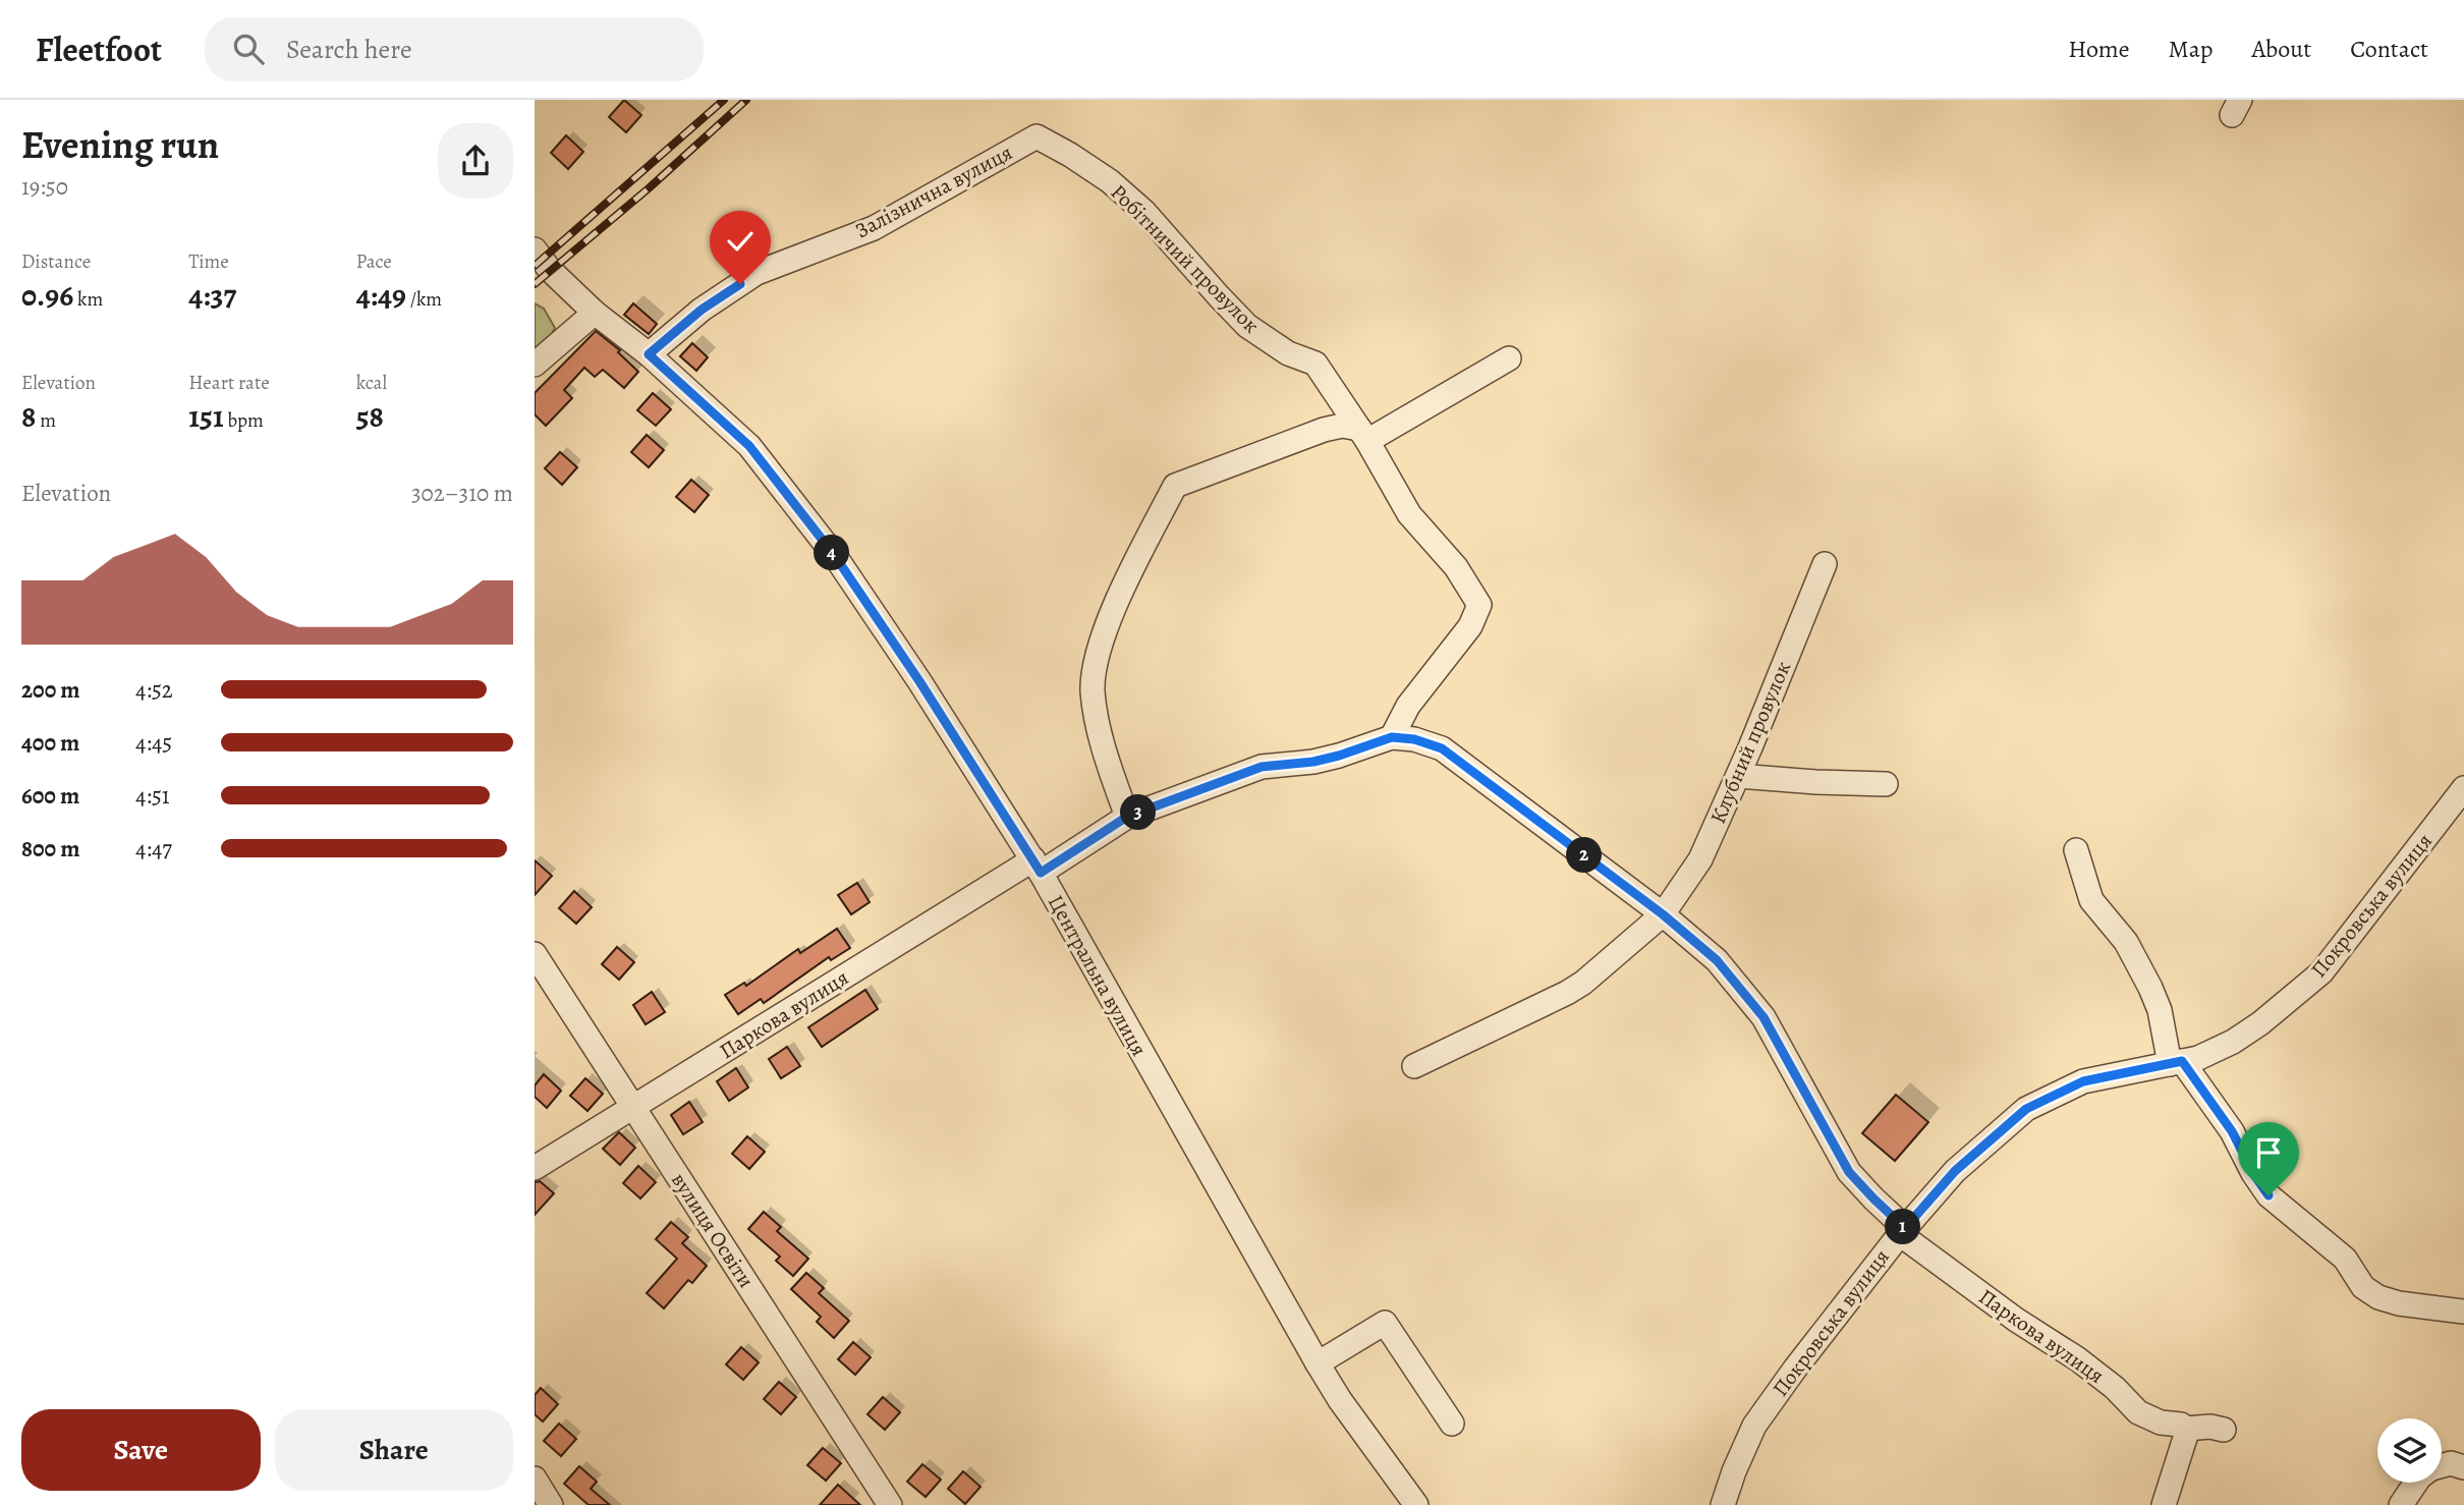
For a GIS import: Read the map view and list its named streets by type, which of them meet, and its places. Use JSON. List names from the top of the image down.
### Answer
{
  "streets": {
    "street": [
      "Залізнична вулиця",
      "Робітничий провулок",
      "Клубний провулок",
      "Покровська вулиця",
      "Центральна вулиця",
      "Паркова вулиця",
      "вулиця Освіти"
    ]
  },
  "crossings": [
    ["Залізнична вулиця", "Робітничий провулок"],
    ["Залізнична вулиця", "Центральна вулиця"],
    ["Робітничий провулок", "Паркова вулиця"],
    ["Клубний провулок", "Паркова вулиця"],
    ["Покровська вулиця", "Паркова вулиця"],
    ["Центральна вулиця", "Паркова вулиця"],
    ["Паркова вулиця", "вулиця Освіти"]
  ],
  "page": {
    "header": "Fleetfoot",
    "search": "Search here",
    "nav": [
      "Home",
      "Map",
      "About",
      "Contact"
    ],
    "heading": ["Evening run", "19:50"],
    "stats": [
      ["Distance", "0.96 km"],
      ["Time", "4:37"],
      ["Pace", "4:49 /km"],
      ["Elevation", "8 m"],
      ["Heart rate", "151 bpm"],
      ["kcal", "58"]
    ],
    "chart": ["Elevation", "302–310 m"],
    "pins": [
      "4",
      "3",
      "2",
      "1"
    ],
    "list": [
      {
        "name": "200 m",
        "note": "4:52"
      },
      {
        "name": "400 m",
        "note": "4:45"
      },
      {
        "name": "600 m",
        "note": "4:51"
      },
      {
        "name": "800 m",
        "note": "4:47"
      }
    ],
    "buttons": ["Save", "Share"]
  }
}
